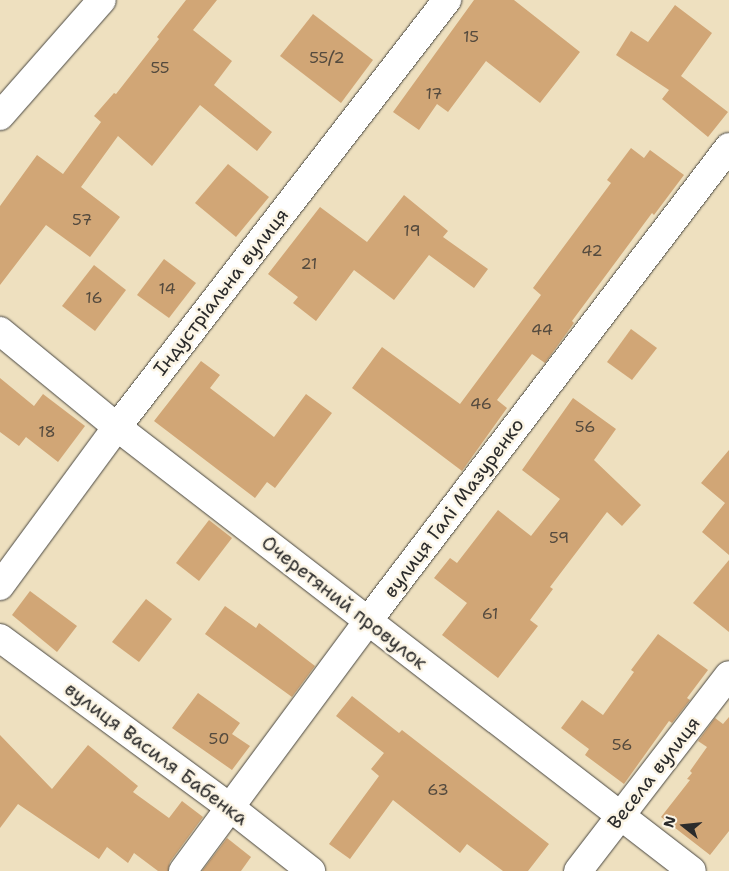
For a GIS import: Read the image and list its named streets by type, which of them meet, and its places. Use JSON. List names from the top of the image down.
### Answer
{
  "streets": {
    "street": [
      "Індустріальна вулиця",
      "вулиця Галі Мазуренко",
      "Очеретяний провулок",
      "вулиця Василя Бабенка",
      "Весела вулиця"
    ]
  },
  "crossings": [
    ["Індустріальна вулиця", "Очеретяний провулок"],
    ["вулиця Галі Мазуренко", "Очеретяний провулок"],
    ["вулиця Галі Мазуренко", "вулиця Василя Бабенка"],
    ["Очеретяний провулок", "Весела вулиця"]
  ],
  "house_numbers": [
    "15",
    "55/2",
    "55",
    "17",
    "57",
    "19",
    "42",
    "21",
    "14",
    "16",
    "44",
    "46",
    "56",
    "18",
    "59",
    "61",
    "50",
    "56",
    "63"
  ],
  "north": "left"
}
